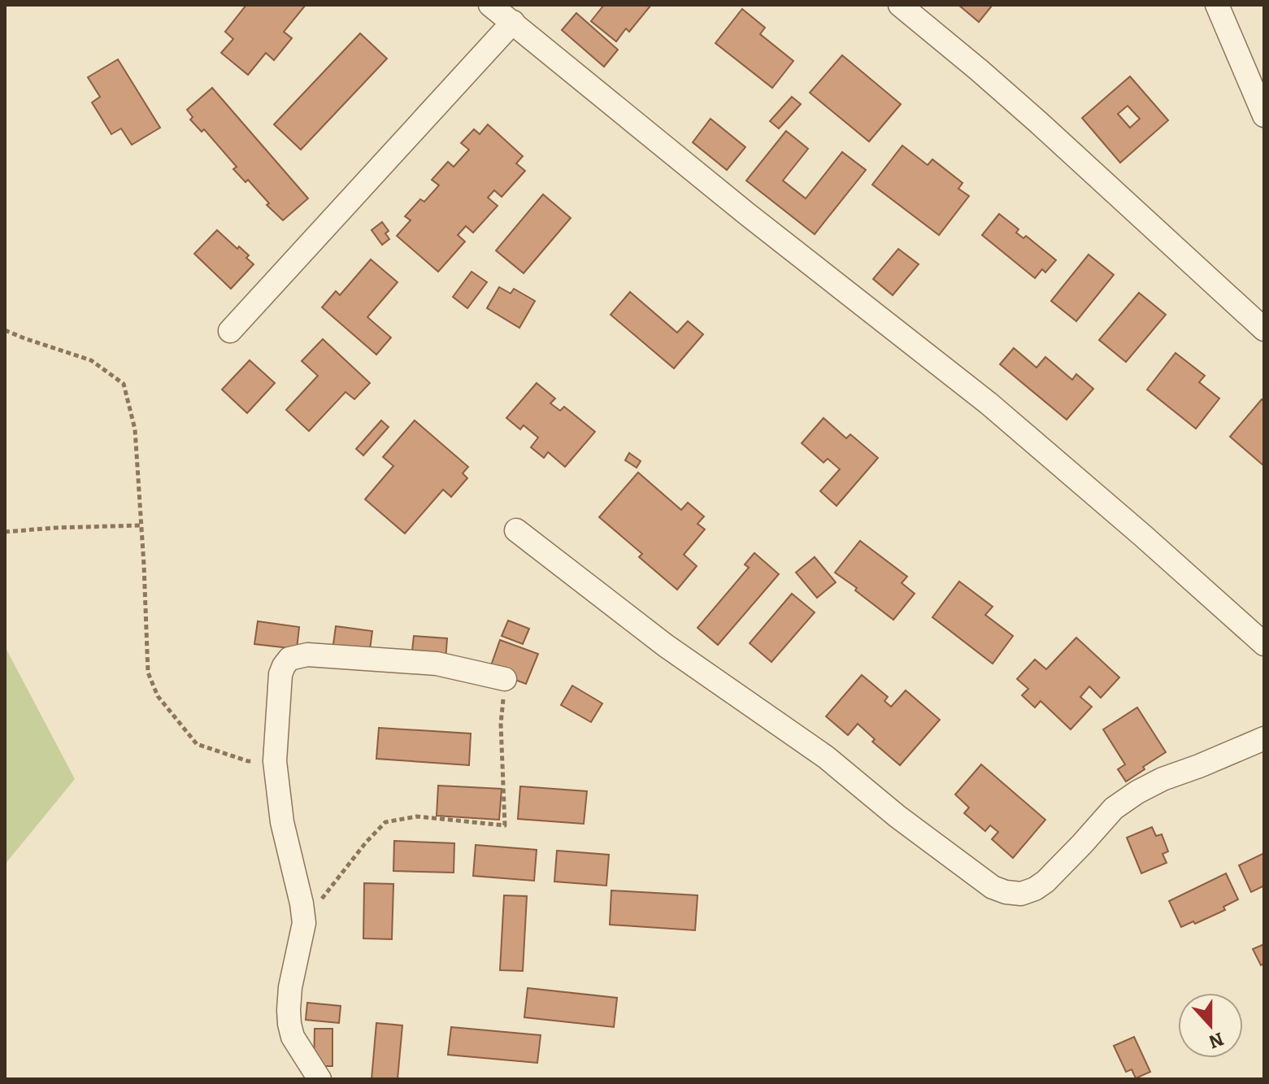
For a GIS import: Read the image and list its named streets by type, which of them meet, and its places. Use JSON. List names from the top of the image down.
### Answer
{
  "north": "bottom"
}
